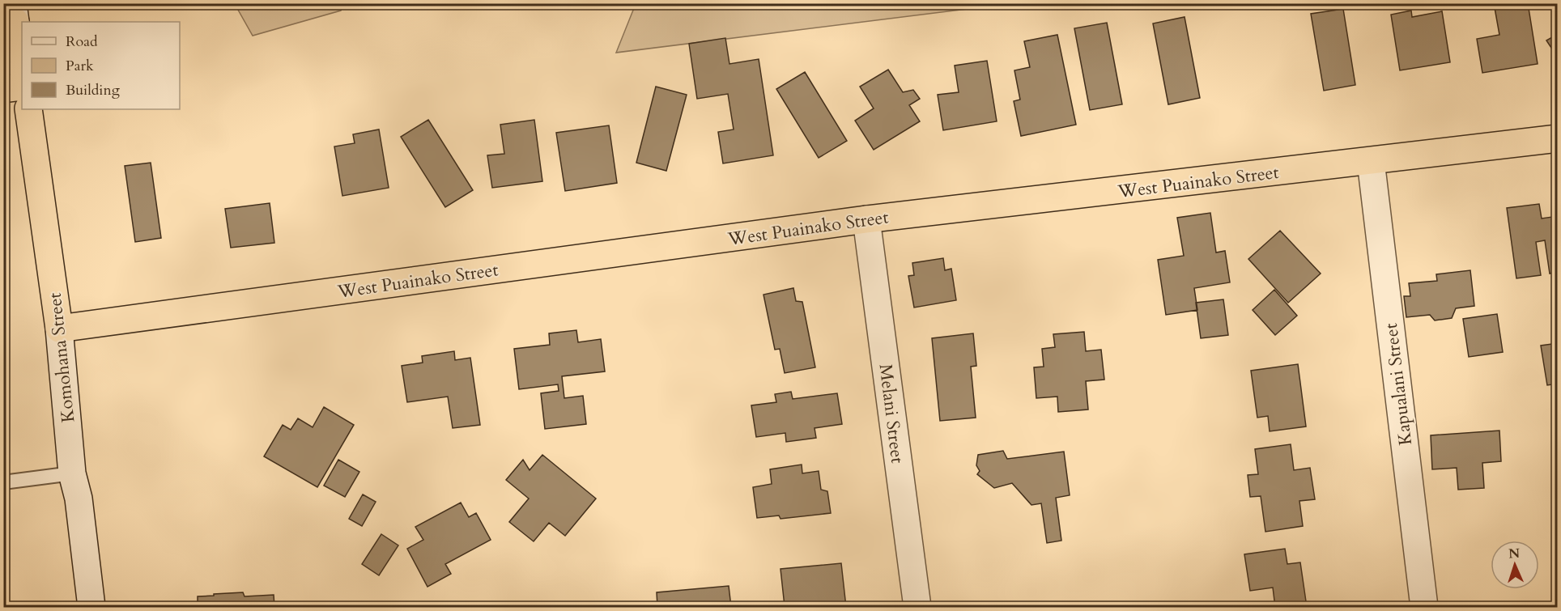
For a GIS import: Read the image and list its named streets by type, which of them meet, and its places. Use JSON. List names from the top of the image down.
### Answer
{
  "streets": {
    "highway": ["West Puainako Street", "Komohana Street"],
    "street": ["Kapualani Street", "Melani Street"]
  },
  "crossings": [
    ["West Puainako Street", "Komohana Street"],
    ["West Puainako Street", "Kapualani Street"],
    ["West Puainako Street", "Melani Street"]
  ],
  "legend": ["Road", "Park", "Building"],
  "north": "top"
}
